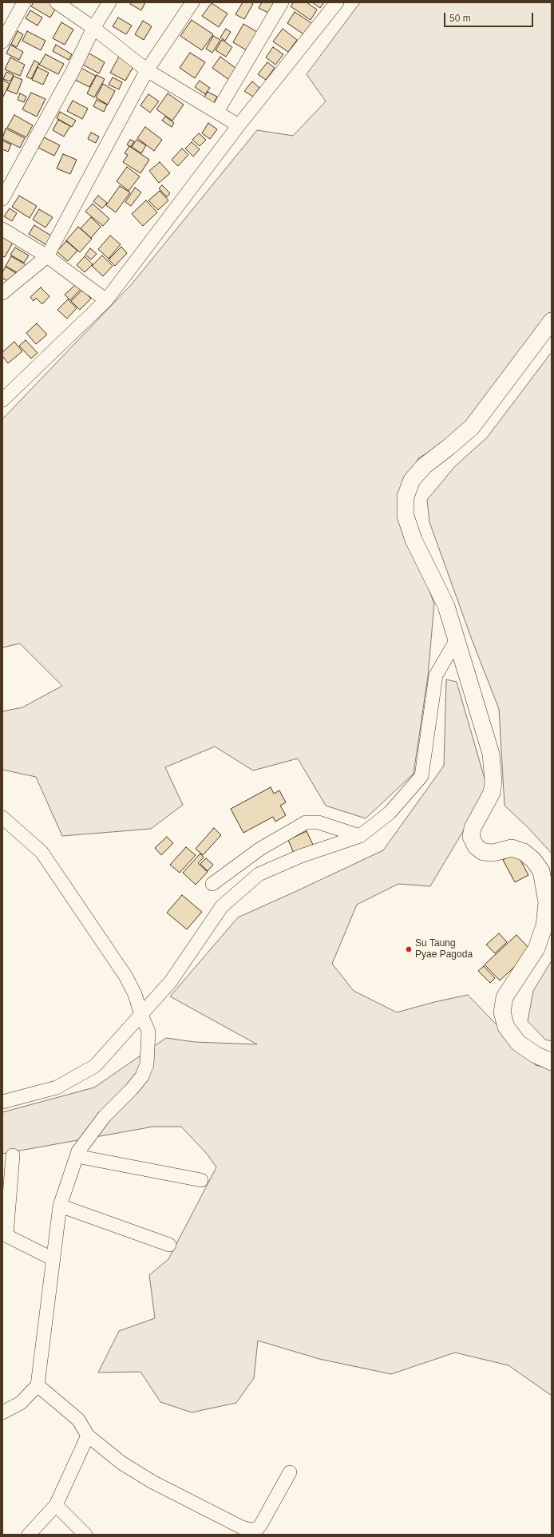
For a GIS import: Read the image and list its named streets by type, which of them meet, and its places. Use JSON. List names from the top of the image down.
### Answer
{
  "places": ["Su Taung Pyae Pagoda"],
  "scale_bar": "50 m"
}
